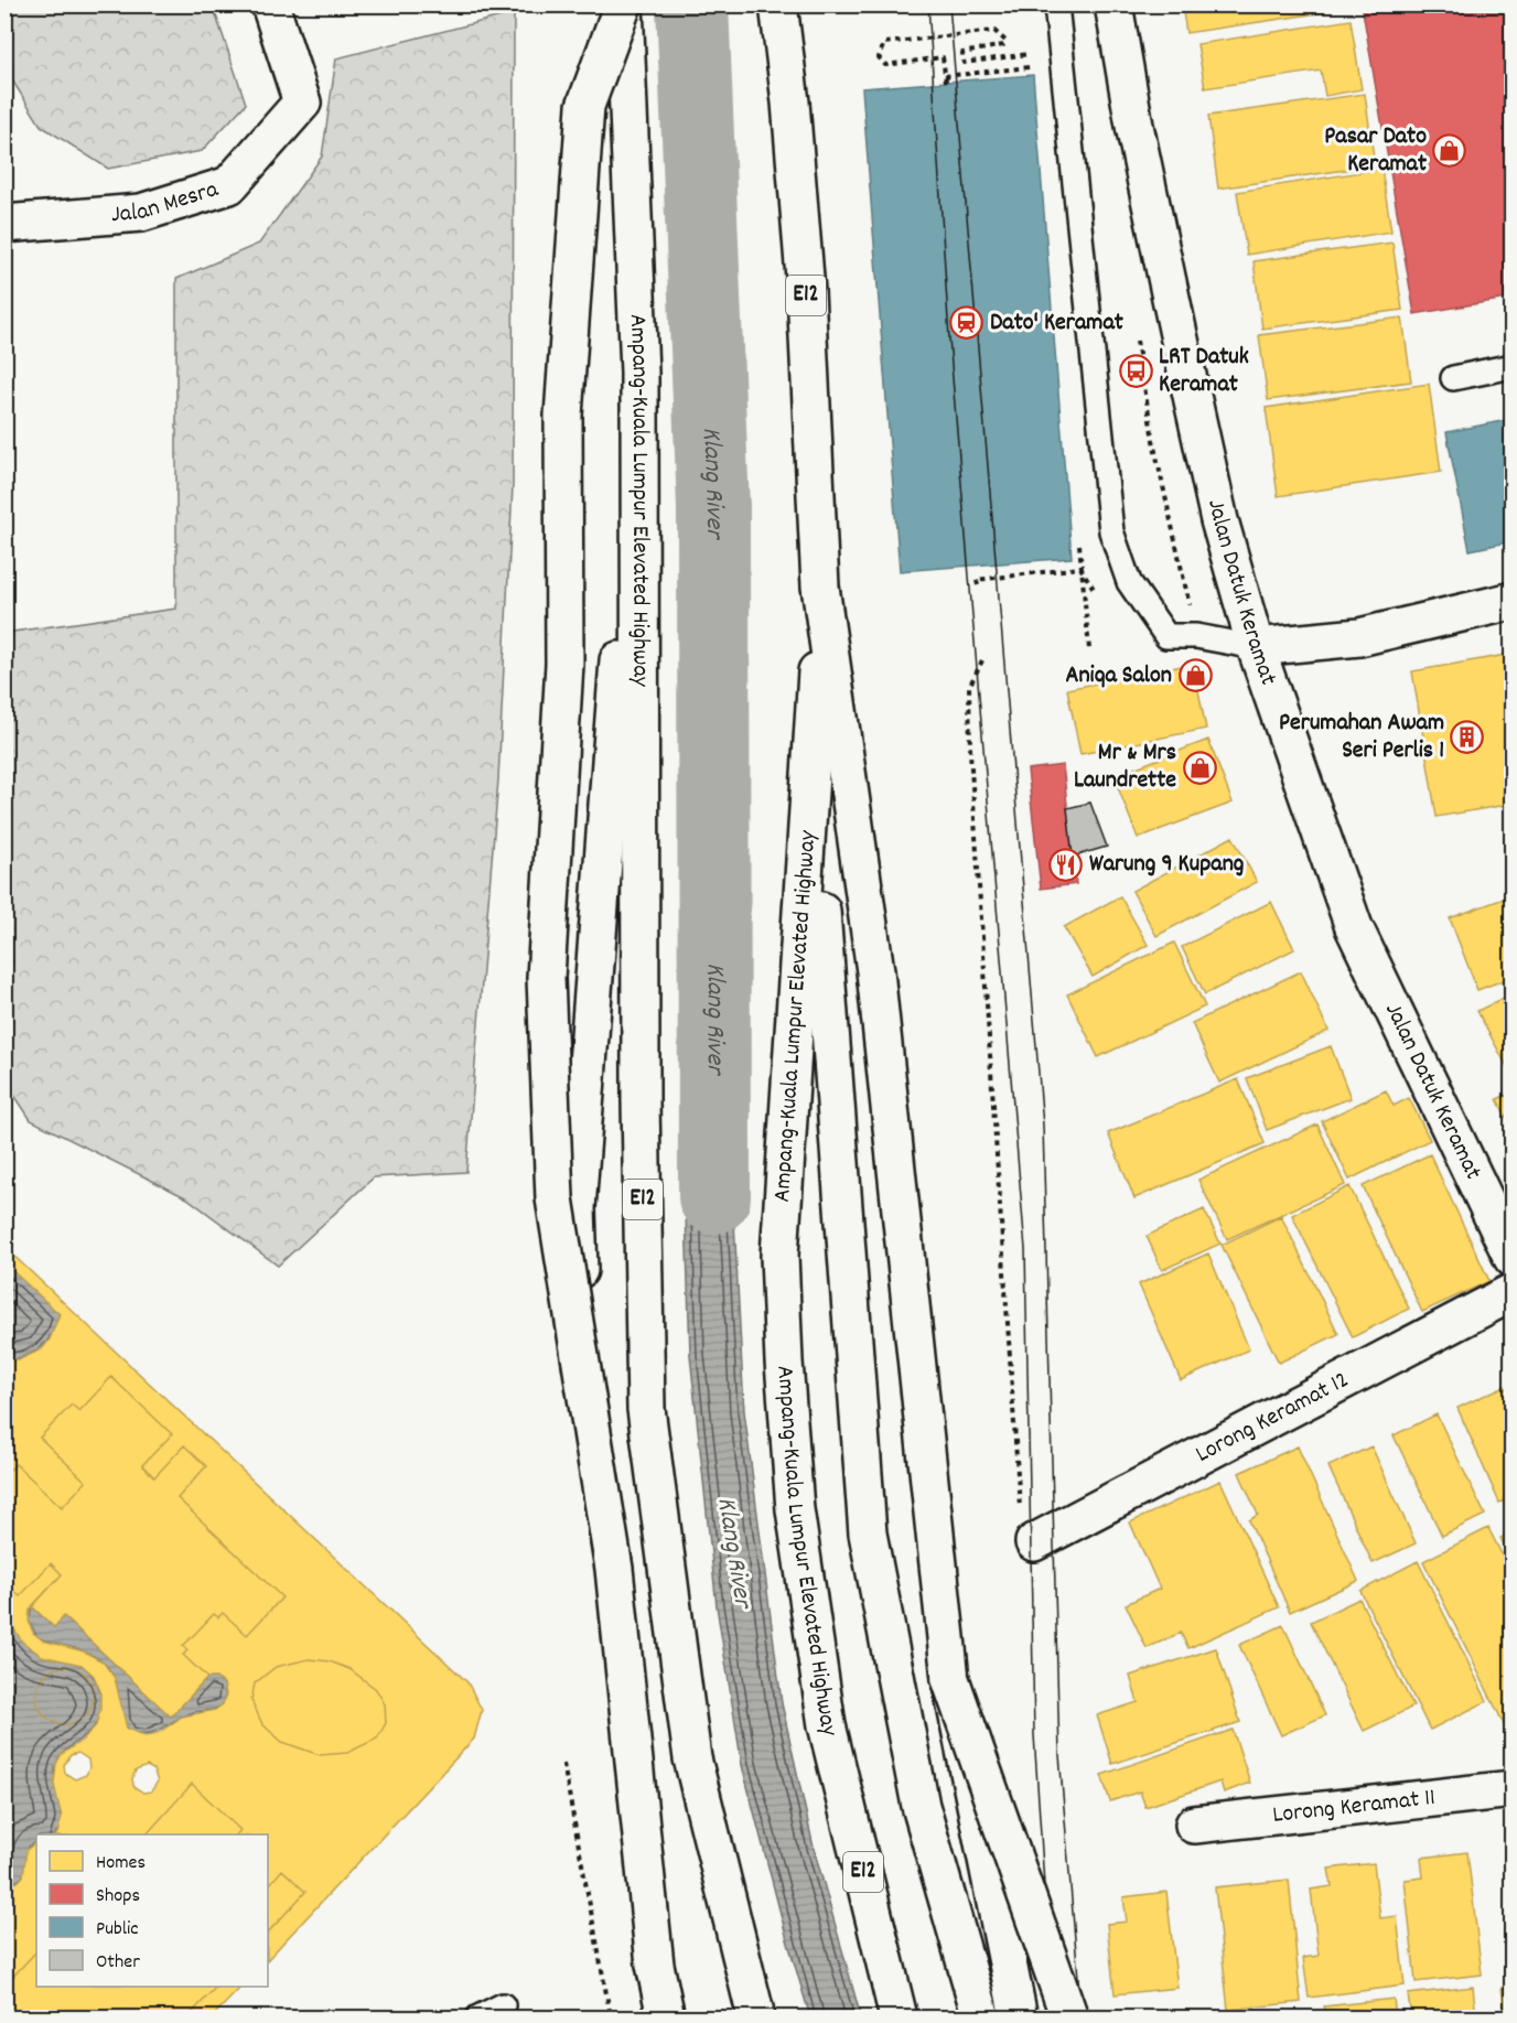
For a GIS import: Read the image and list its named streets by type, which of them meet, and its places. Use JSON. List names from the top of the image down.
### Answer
{
  "streets": {
    "main road": [
      "Jalan Mesra",
      "E12",
      "Ampang-Kuala Lumpur Elevated Highway",
      "Jalan Datuk Keramat",
      "Lorong Keramat 12",
      "Lorong Keramat 11"
    ]
  },
  "water": ["Klang River"],
  "places": {
    "shop": ["Pasar Dato Keramat", "Aniqa Salon", "Mr & Mrs Laundrette"],
    "station": ["Dato' Keramat"],
    "bus stop": ["LRT Datuk Keramat"],
    "building": ["Perumahan Awam Seri Perlis 1"],
    "restaurant": ["Warung 9 Kupang"]
  },
  "legend": [
    "Homes",
    "Shops",
    "Public",
    "Other"
  ]
}
